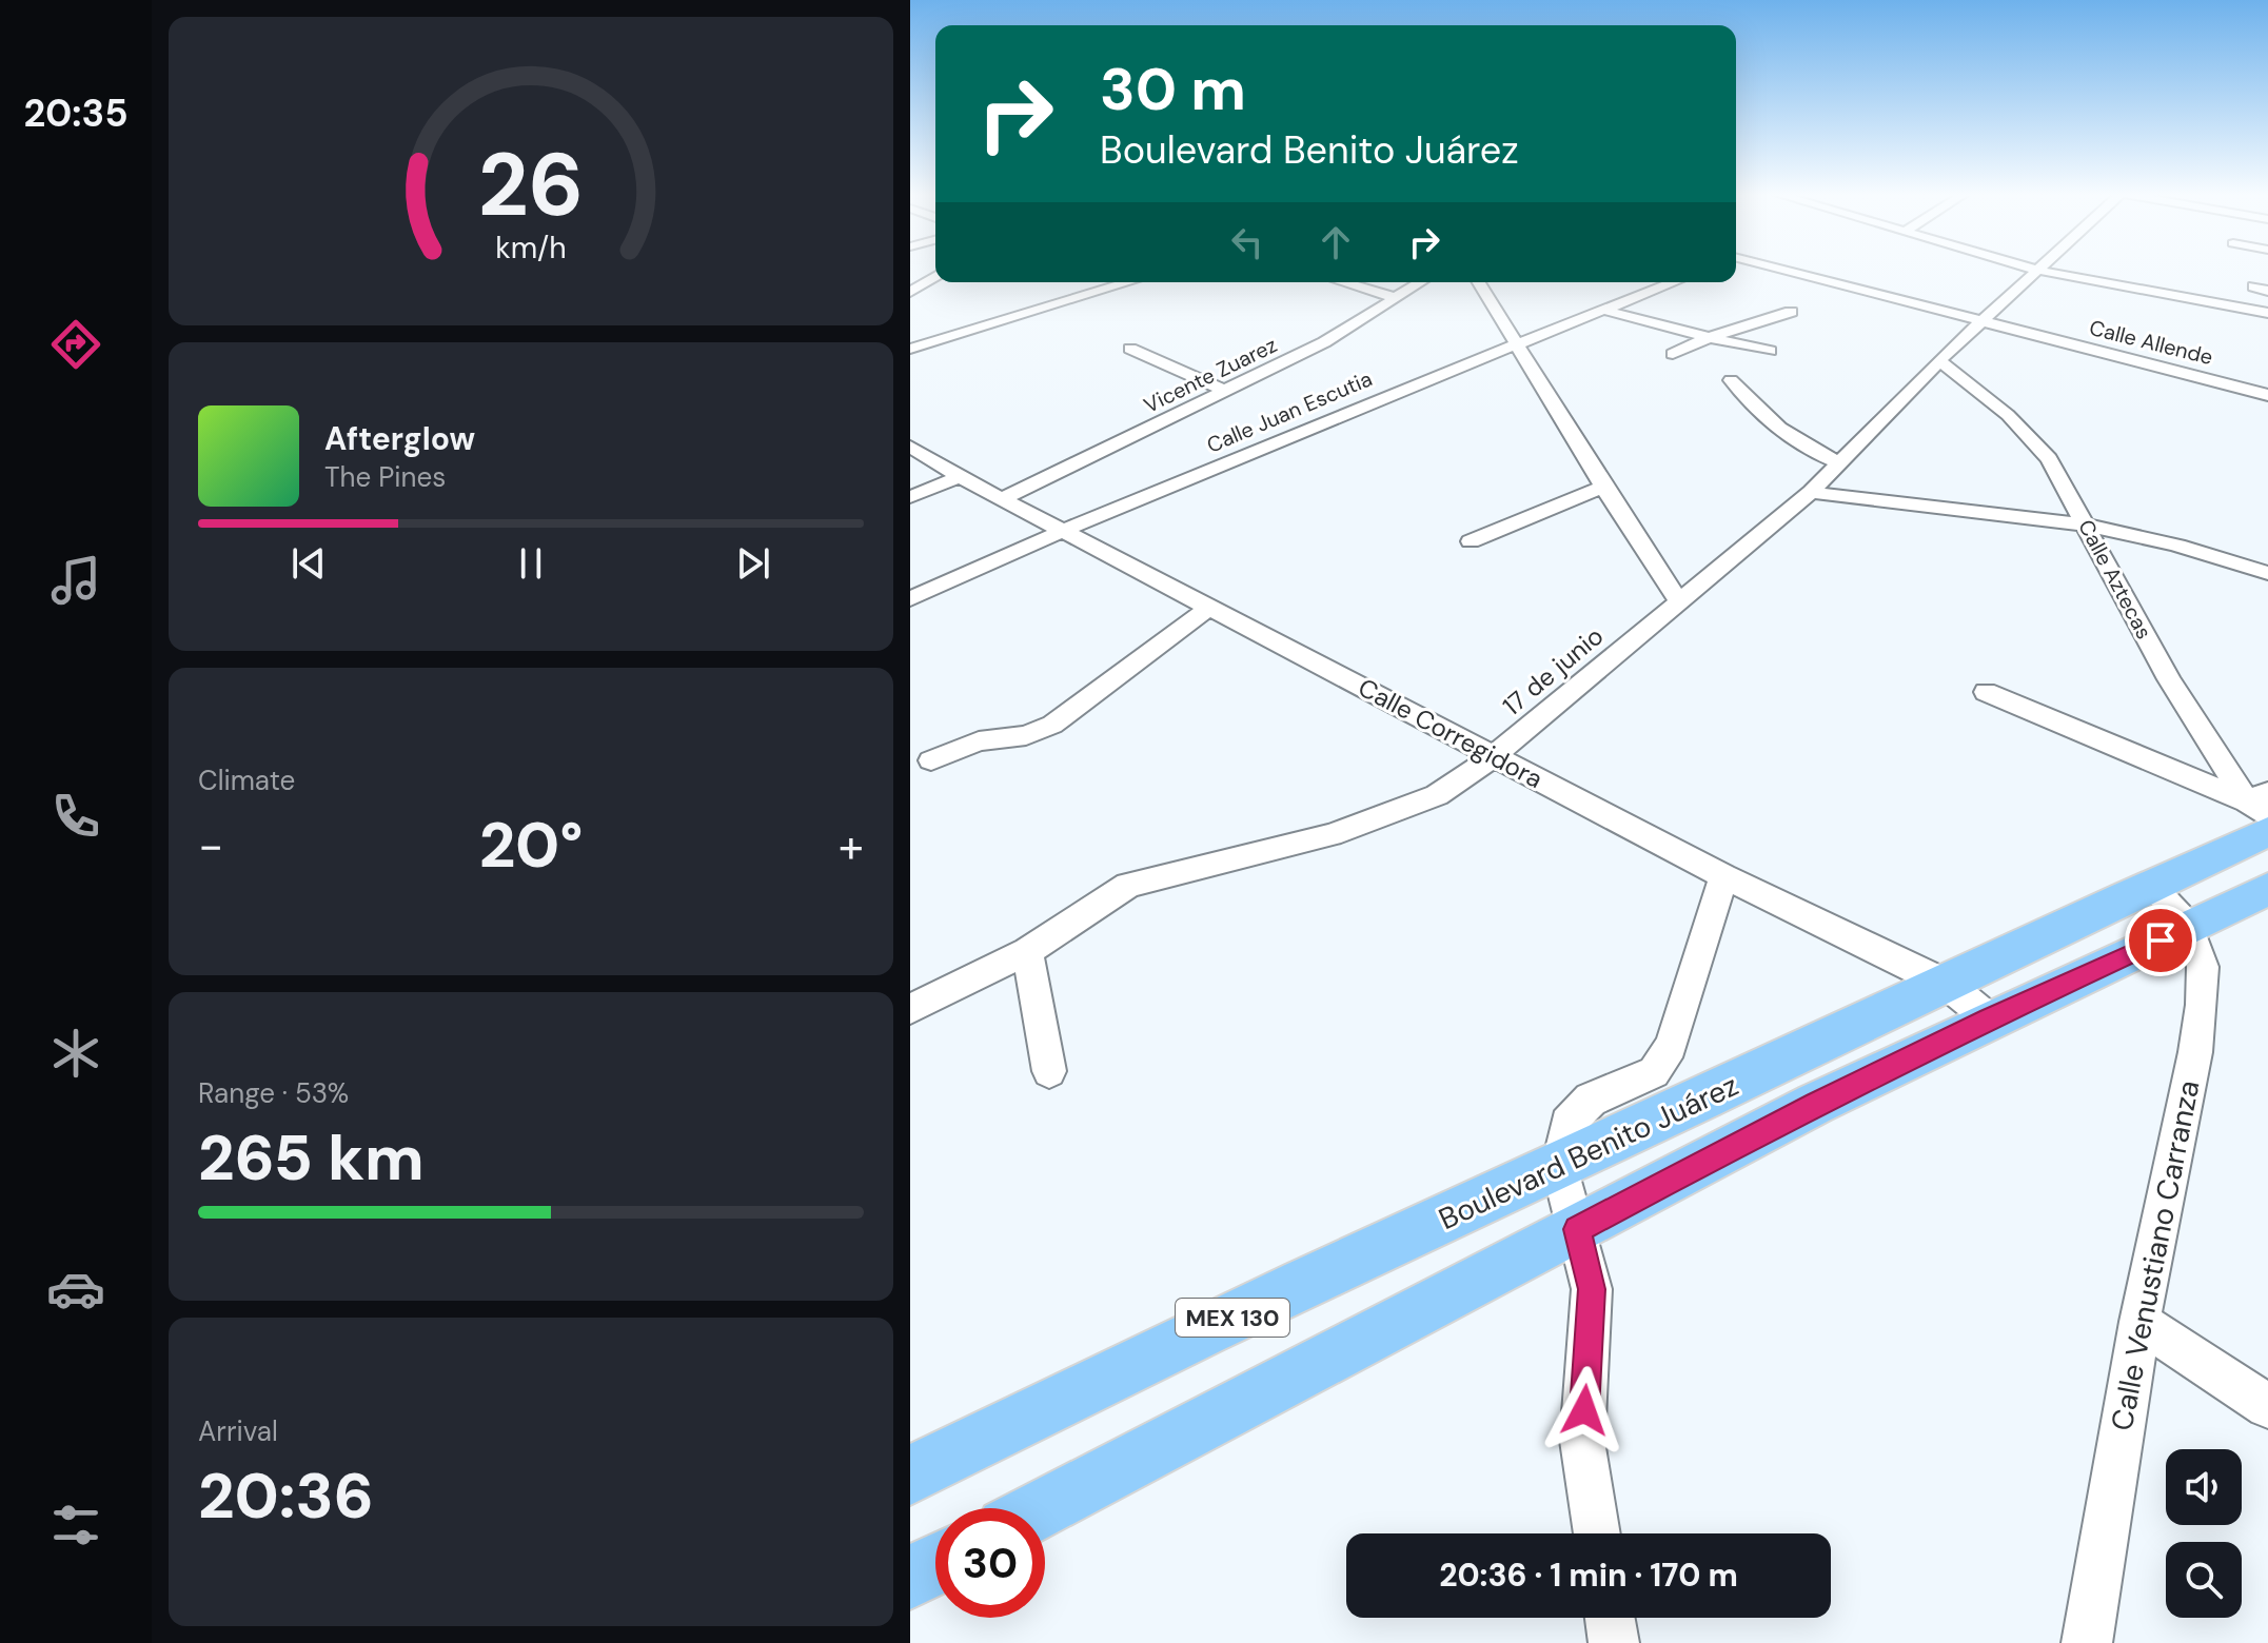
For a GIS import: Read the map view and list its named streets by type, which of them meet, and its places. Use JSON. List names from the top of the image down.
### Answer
{
  "streets": {
    "main road": ["Boulevard Benito Juárez", "MEX 130"],
    "street": [
      "Calle Allende",
      "Vicente Zuarez",
      "Calle Juan Escutia",
      "Calle Aztecas",
      "17 de junio",
      "Calle Corregidora",
      "Calle Venustiano Carranza"
    ]
  },
  "crossings": [
    ["Calle Allende", "17 de junio"],
    ["Vicente Zuarez", "Calle Corregidora"],
    ["Calle Juan Escutia", "Calle Corregidora"],
    ["Calle Aztecas", "17 de junio"],
    ["Calle Aztecas", "Boulevard Benito Juárez"],
    ["17 de junio", "Calle Corregidora"],
    ["Calle Corregidora", "Boulevard Benito Juárez"],
    ["Boulevard Benito Juárez", "Calle Venustiano Carranza"]
  ],
  "page": {
    "tabs": "20:35",
    "turn": ["30 m", "Boulevard Benito Juárez"],
    "song": ["Afterglow", "The Pines"],
    "tile": [
      "Climate",
      ["Range · 53%", "265 km"],
      ["Arrival", "20:36"]
    ],
    "heat": ["−", "20°", "+"],
    "limit": "30",
    "trip": "20:36 · 1 min · 170 m",
    "gauge": ["26", "km/h"]
  }
}
